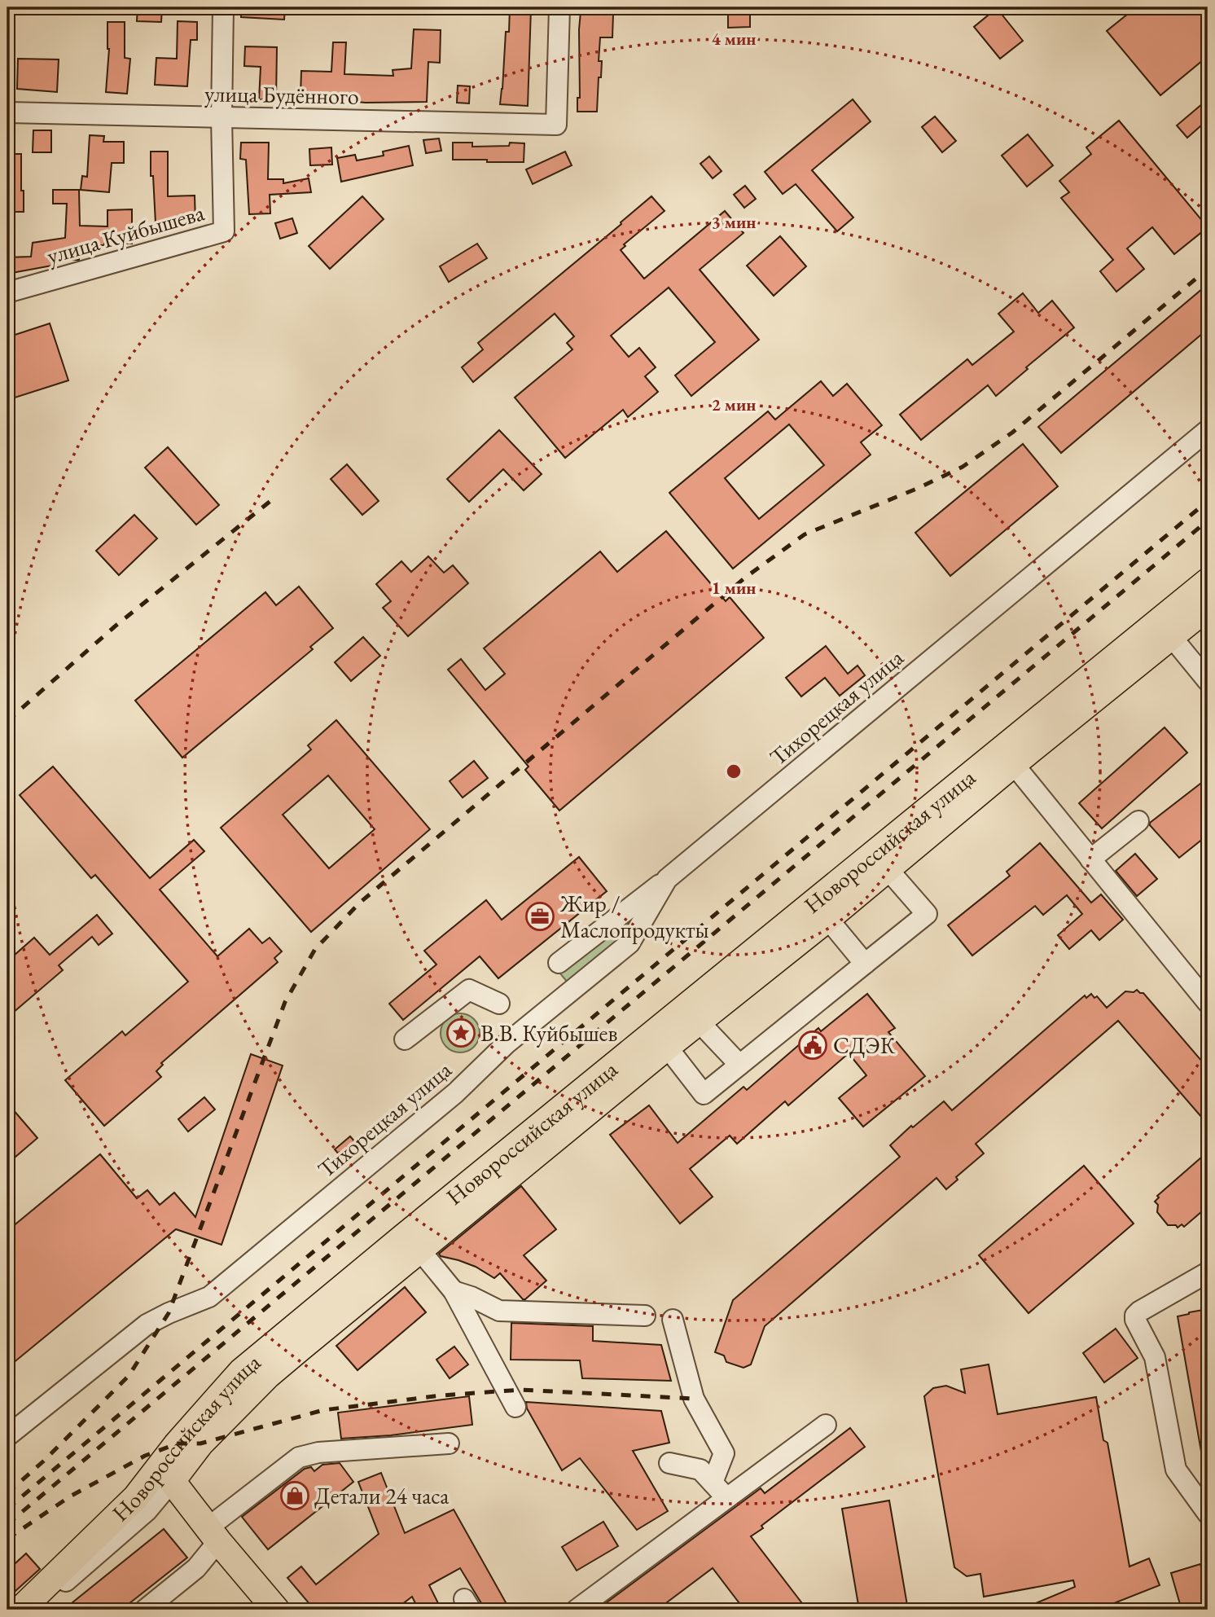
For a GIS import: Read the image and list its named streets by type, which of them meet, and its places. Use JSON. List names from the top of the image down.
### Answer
{
  "streets": {
    "main road": ["Новороссийская улица"],
    "street": ["улица Будённого", "улица Куйбышева", "Тихорецкая улица"]
  },
  "crossings": [
    ["улица Будённого", "улица Куйбышева"]
  ],
  "places": {
    "office": ["Жир / Маслопродукты"],
    "place": ["В.В. Куйбышев"],
    "public building": ["СДЭК"],
    "shop": ["Детали 24 часа"]
  },
  "rings": [
    "4 мин",
    "3 мин",
    "2 мин",
    "1 мин"
  ]
}
